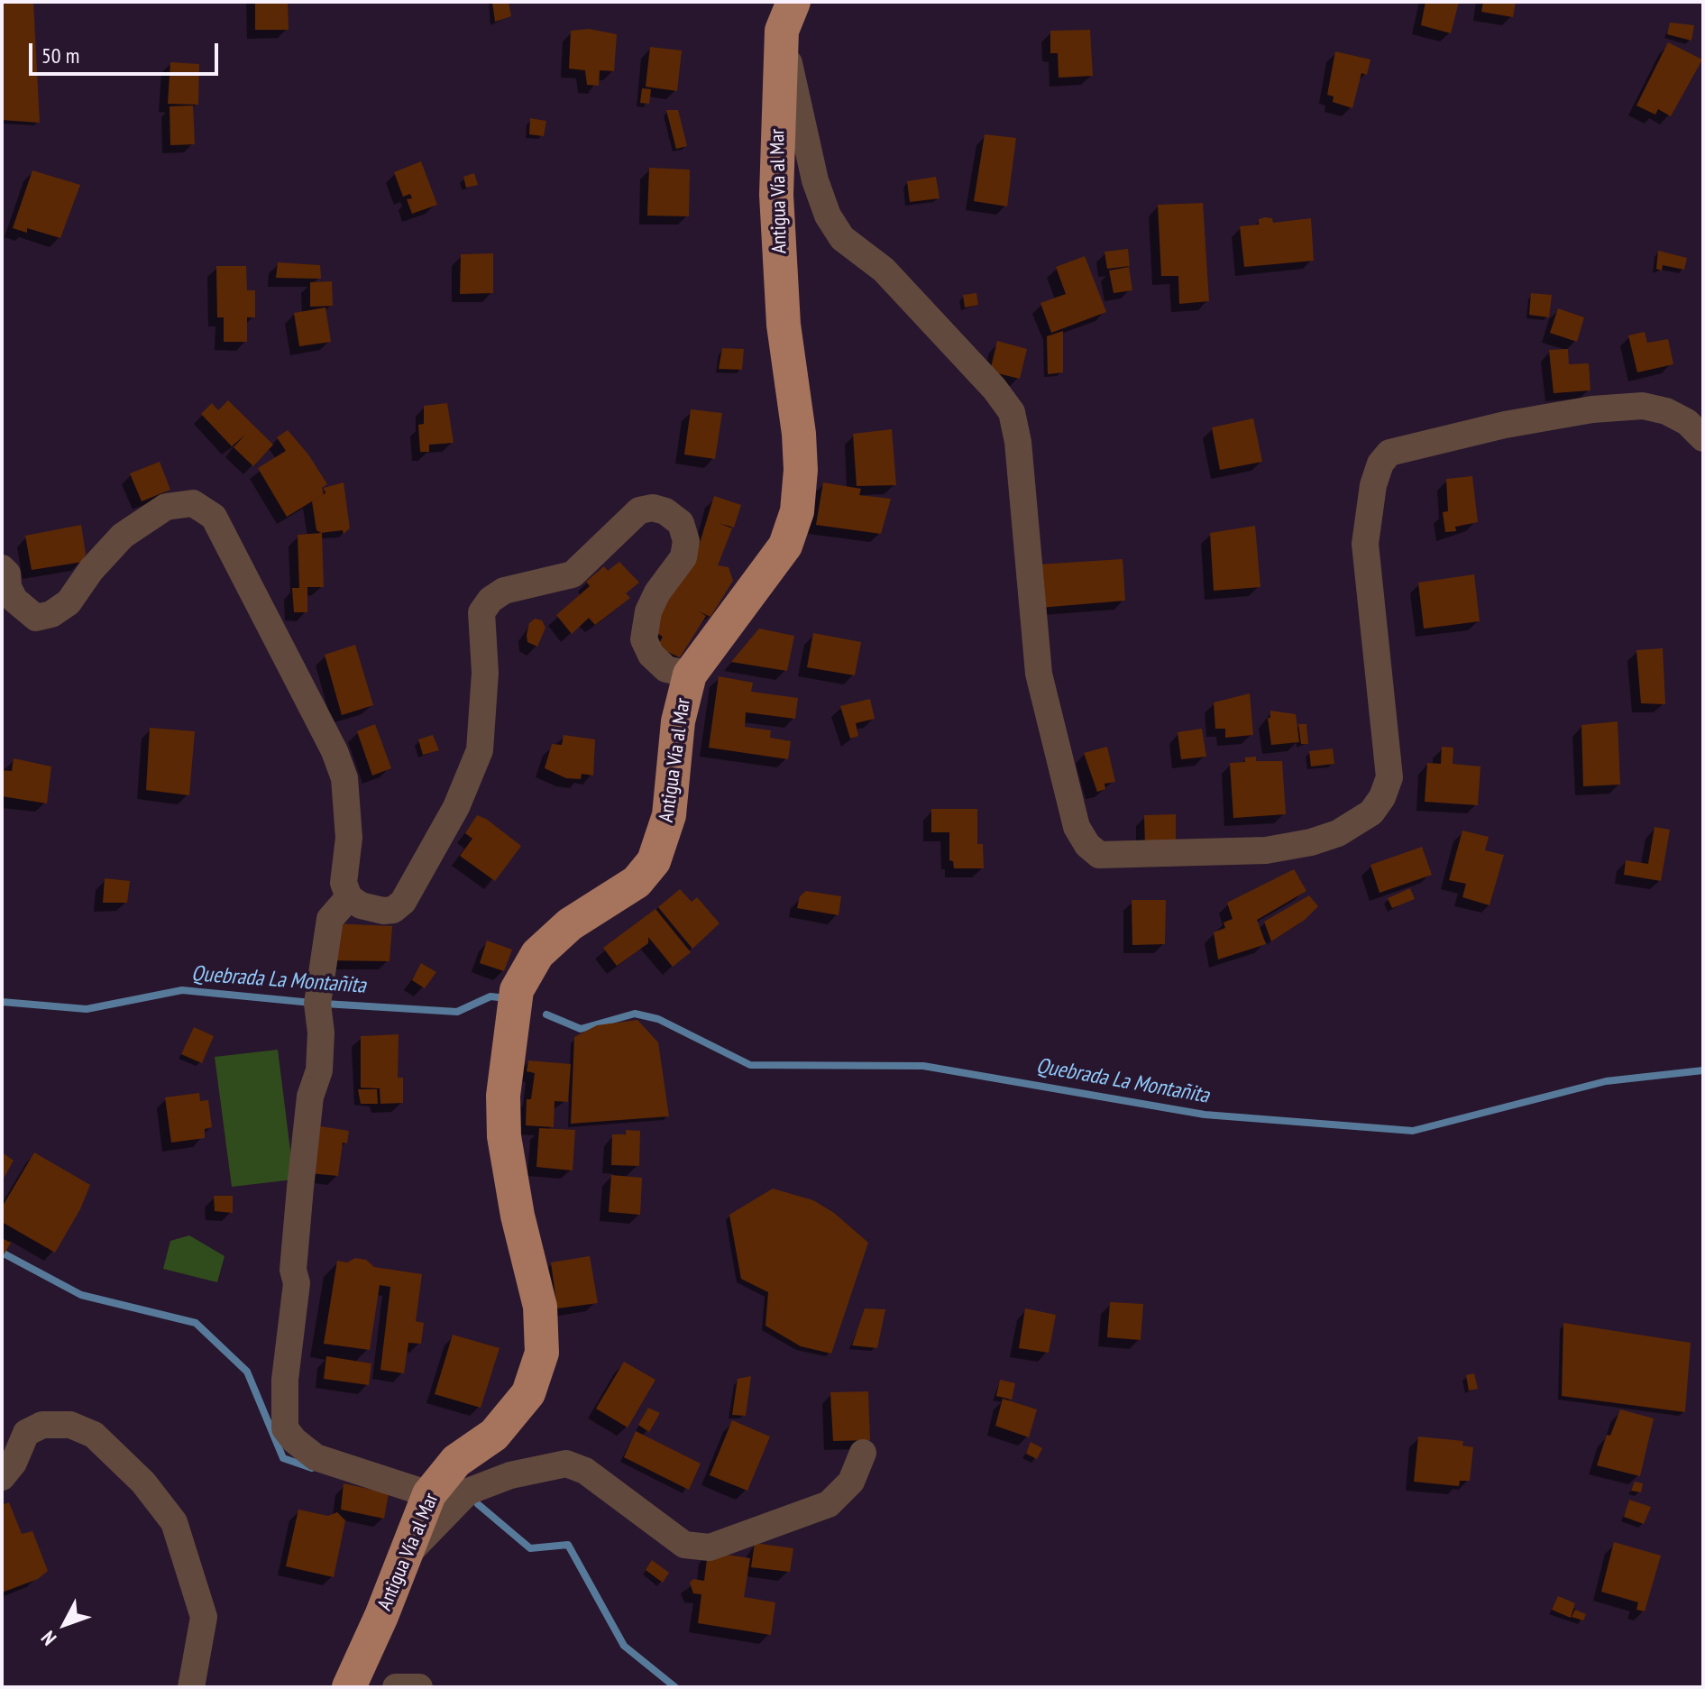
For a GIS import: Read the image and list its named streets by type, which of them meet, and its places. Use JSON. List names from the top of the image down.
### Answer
{
  "streets": {
    "main road": ["Antigua Vía al Mar"]
  },
  "water": ["Quebrada La Montañita"],
  "scale_bar": "50 m",
  "north": "bottom left"
}
